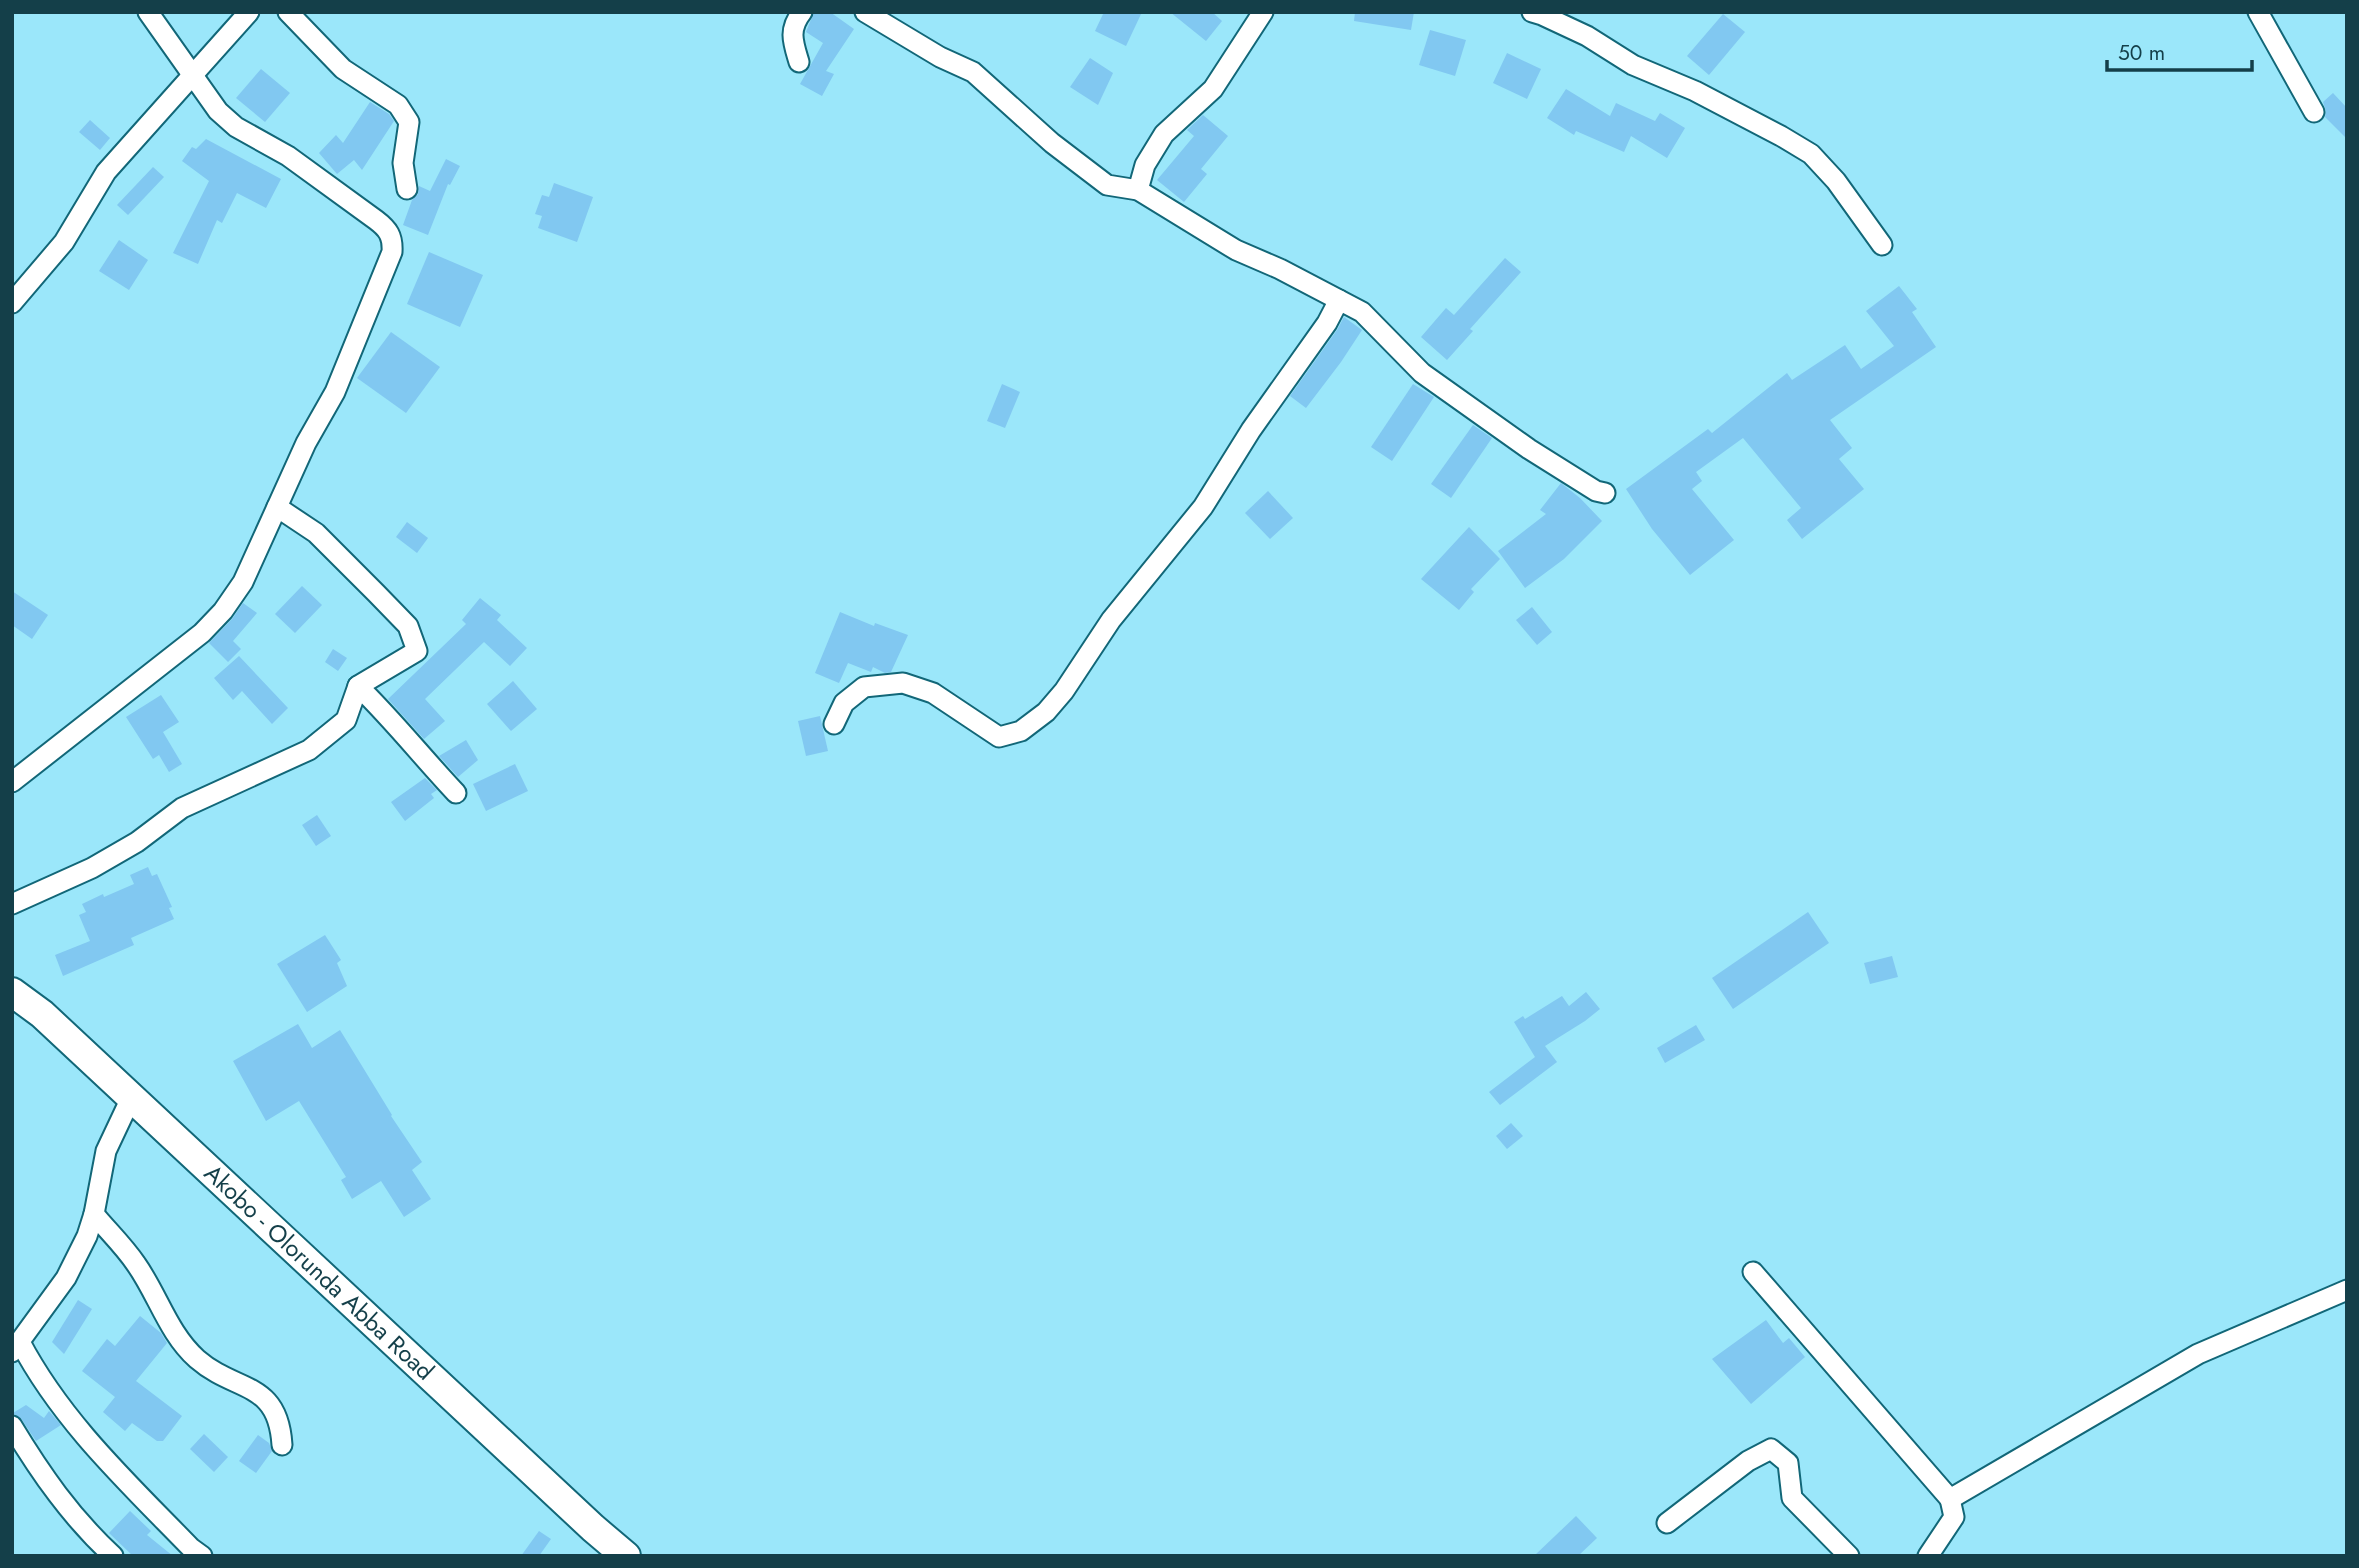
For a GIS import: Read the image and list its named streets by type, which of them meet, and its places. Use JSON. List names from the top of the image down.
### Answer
{
  "streets": {
    "main road": ["Akobo - Olorunda Abba Road"]
  },
  "scale_bar": "50 m"
}
